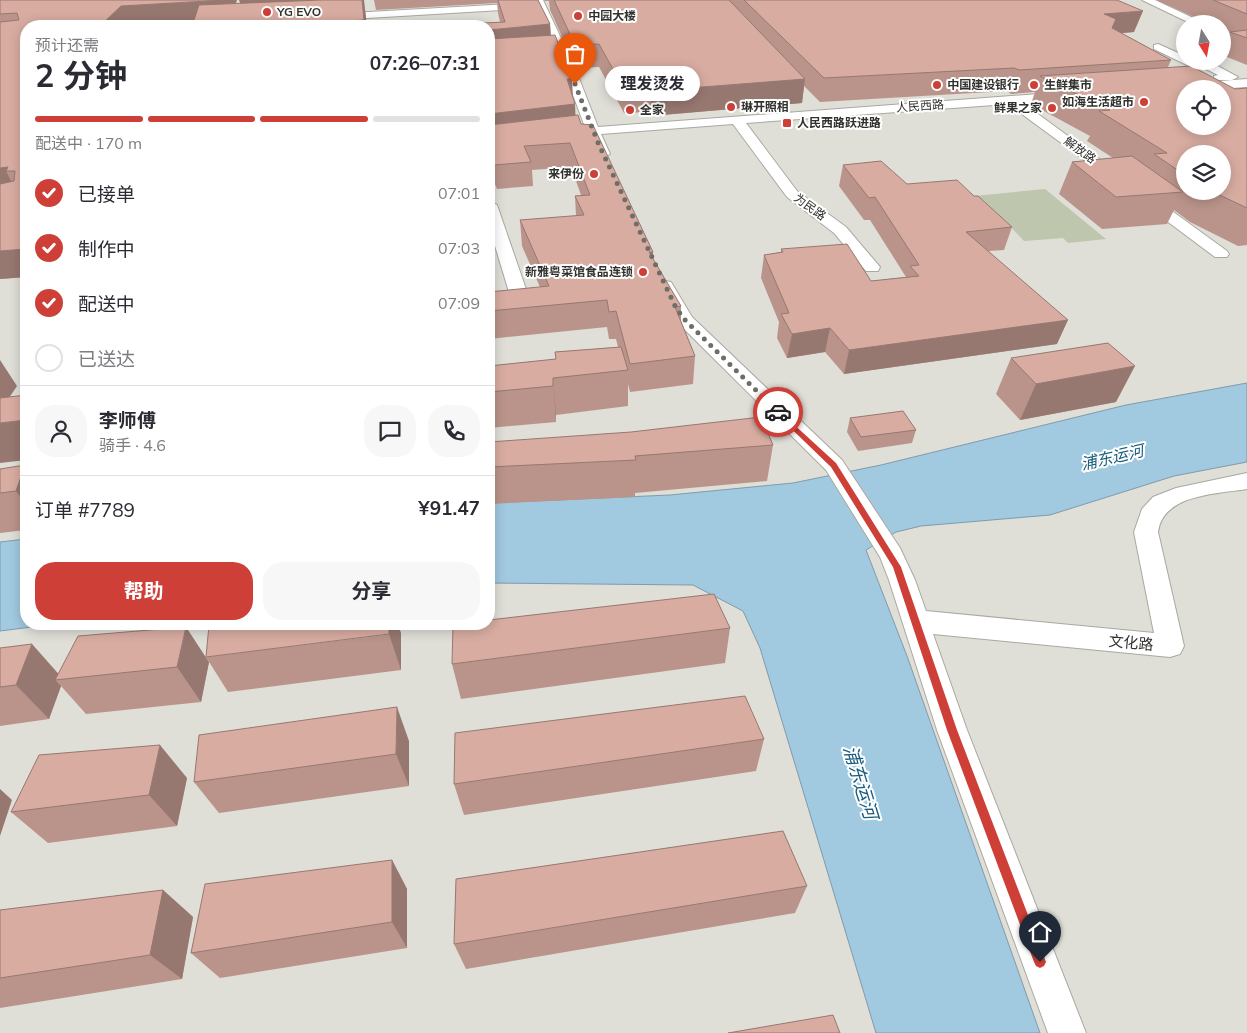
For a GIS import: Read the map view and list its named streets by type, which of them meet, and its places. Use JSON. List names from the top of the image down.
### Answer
{
  "streets": {
    "street": [
      "人民西路",
      "解放路",
      "为民路",
      "文化路"
    ]
  },
  "crossings": [
    ["人民西路", "解放路"],
    ["人民西路", "为民路"]
  ],
  "water": ["浦东运河"],
  "places": {
    "other": [
      "YG EVO",
      "中园大楼",
      "理发烫发",
      "中国建设银行",
      "生鲜集市",
      "如海生活超市",
      "琳开照相",
      "鲜果之家",
      "全家",
      "来伊份",
      "新雅粤菜馆食品连锁"
    ],
    "transit": ["人民西路跃进路"]
  },
  "north": "bottom",
  "page": {
    "heading": ["2 分钟", "预计还需", "07:26–07:31"],
    "panel": [
      "李师傅",
      "骑手 · 4.6",
      "订单 #7789",
      "¥91.47"
    ],
    "bubble": "理发烫发",
    "bar": "配送中 · 170 m",
    "list": [
      ["已接单", "07:01"],
      ["制作中", "07:03"],
      ["配送中", "07:09"],
      "已送达"
    ],
    "buttons": ["帮助", "分享"]
  }
}
